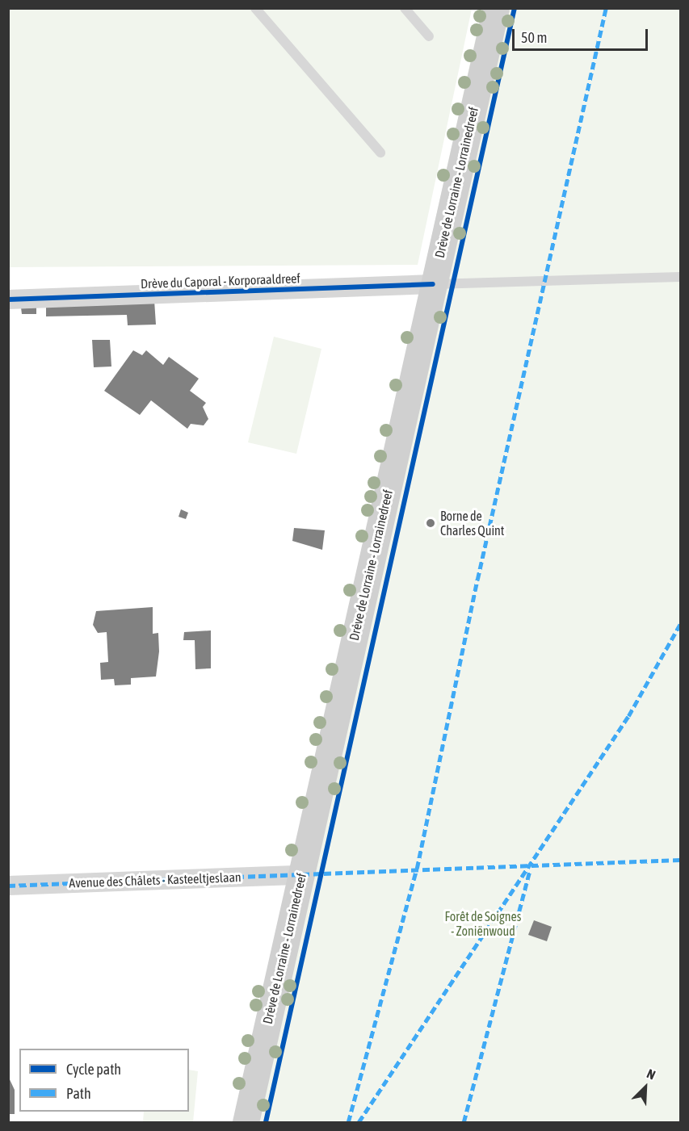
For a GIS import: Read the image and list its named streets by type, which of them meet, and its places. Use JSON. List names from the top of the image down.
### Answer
{
  "streets": {
    "main road": ["Drève de Lorraine - Lorrainedreef"],
    "street": ["Drève du Caporal - Korporaaldreef", "Avenue des Châlets - Kasteeltjeslaan"]
  },
  "crossings": [
    ["Drève de Lorraine - Lorrainedreef", "Drève du Caporal - Korporaaldreef"],
    ["Drève de Lorraine - Lorrainedreef", "Avenue des Châlets - Kasteeltjeslaan"]
  ],
  "parks": ["Forêt de Soignes - Zoniënwoud"],
  "places": ["Borne de Charles Quint"],
  "legend": ["Cycle path", "Path"],
  "scale_bar": "50 m",
  "north": "top right"
}
